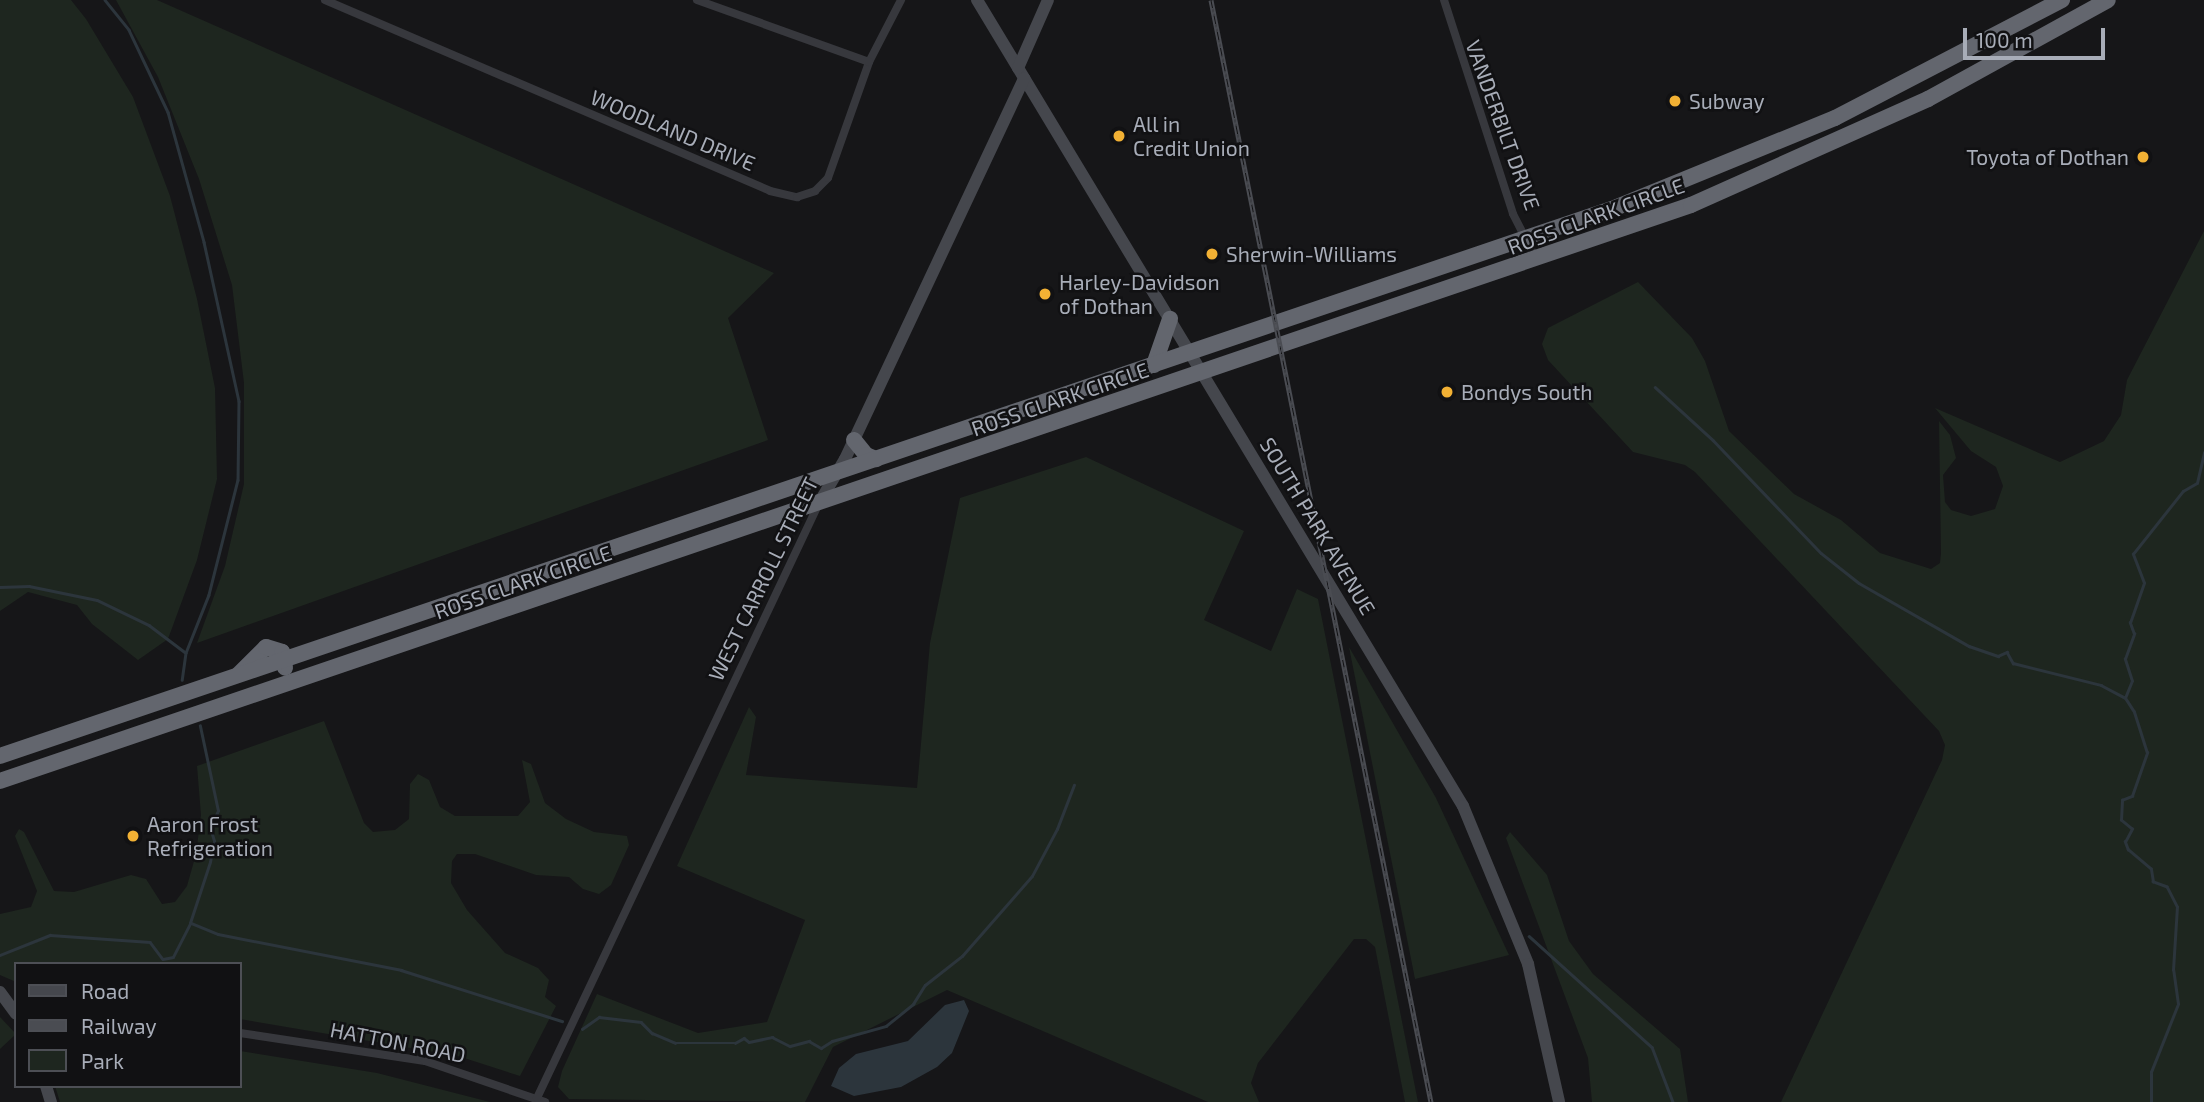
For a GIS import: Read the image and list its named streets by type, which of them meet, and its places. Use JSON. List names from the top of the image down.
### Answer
{
  "streets": {
    "highway": ["ROSS CLARK CIRCLE"],
    "street": [
      "VANDERBILT DRIVE",
      "WOODLAND DRIVE",
      "SOUTH PARK AVENUE",
      "WEST CARROLL STREET",
      "HATTON ROAD"
    ]
  },
  "crossings": [
    ["VANDERBILT DRIVE", "ROSS CLARK CIRCLE"],
    ["ROSS CLARK CIRCLE", "SOUTH PARK AVENUE"],
    ["ROSS CLARK CIRCLE", "WEST CARROLL STREET"],
    ["SOUTH PARK AVENUE", "WEST CARROLL STREET"],
    ["WEST CARROLL STREET", "HATTON ROAD"]
  ],
  "places": [
    "Subway",
    "All in Credit Union",
    "Toyota of Dothan",
    "Sherwin-Williams",
    "Harley-Davidson of Dothan",
    "Bondys South",
    "Aaron Frost Refrigeration"
  ],
  "legend": ["Road", "Railway", "Park"],
  "scale_bar": "100 m"
}
